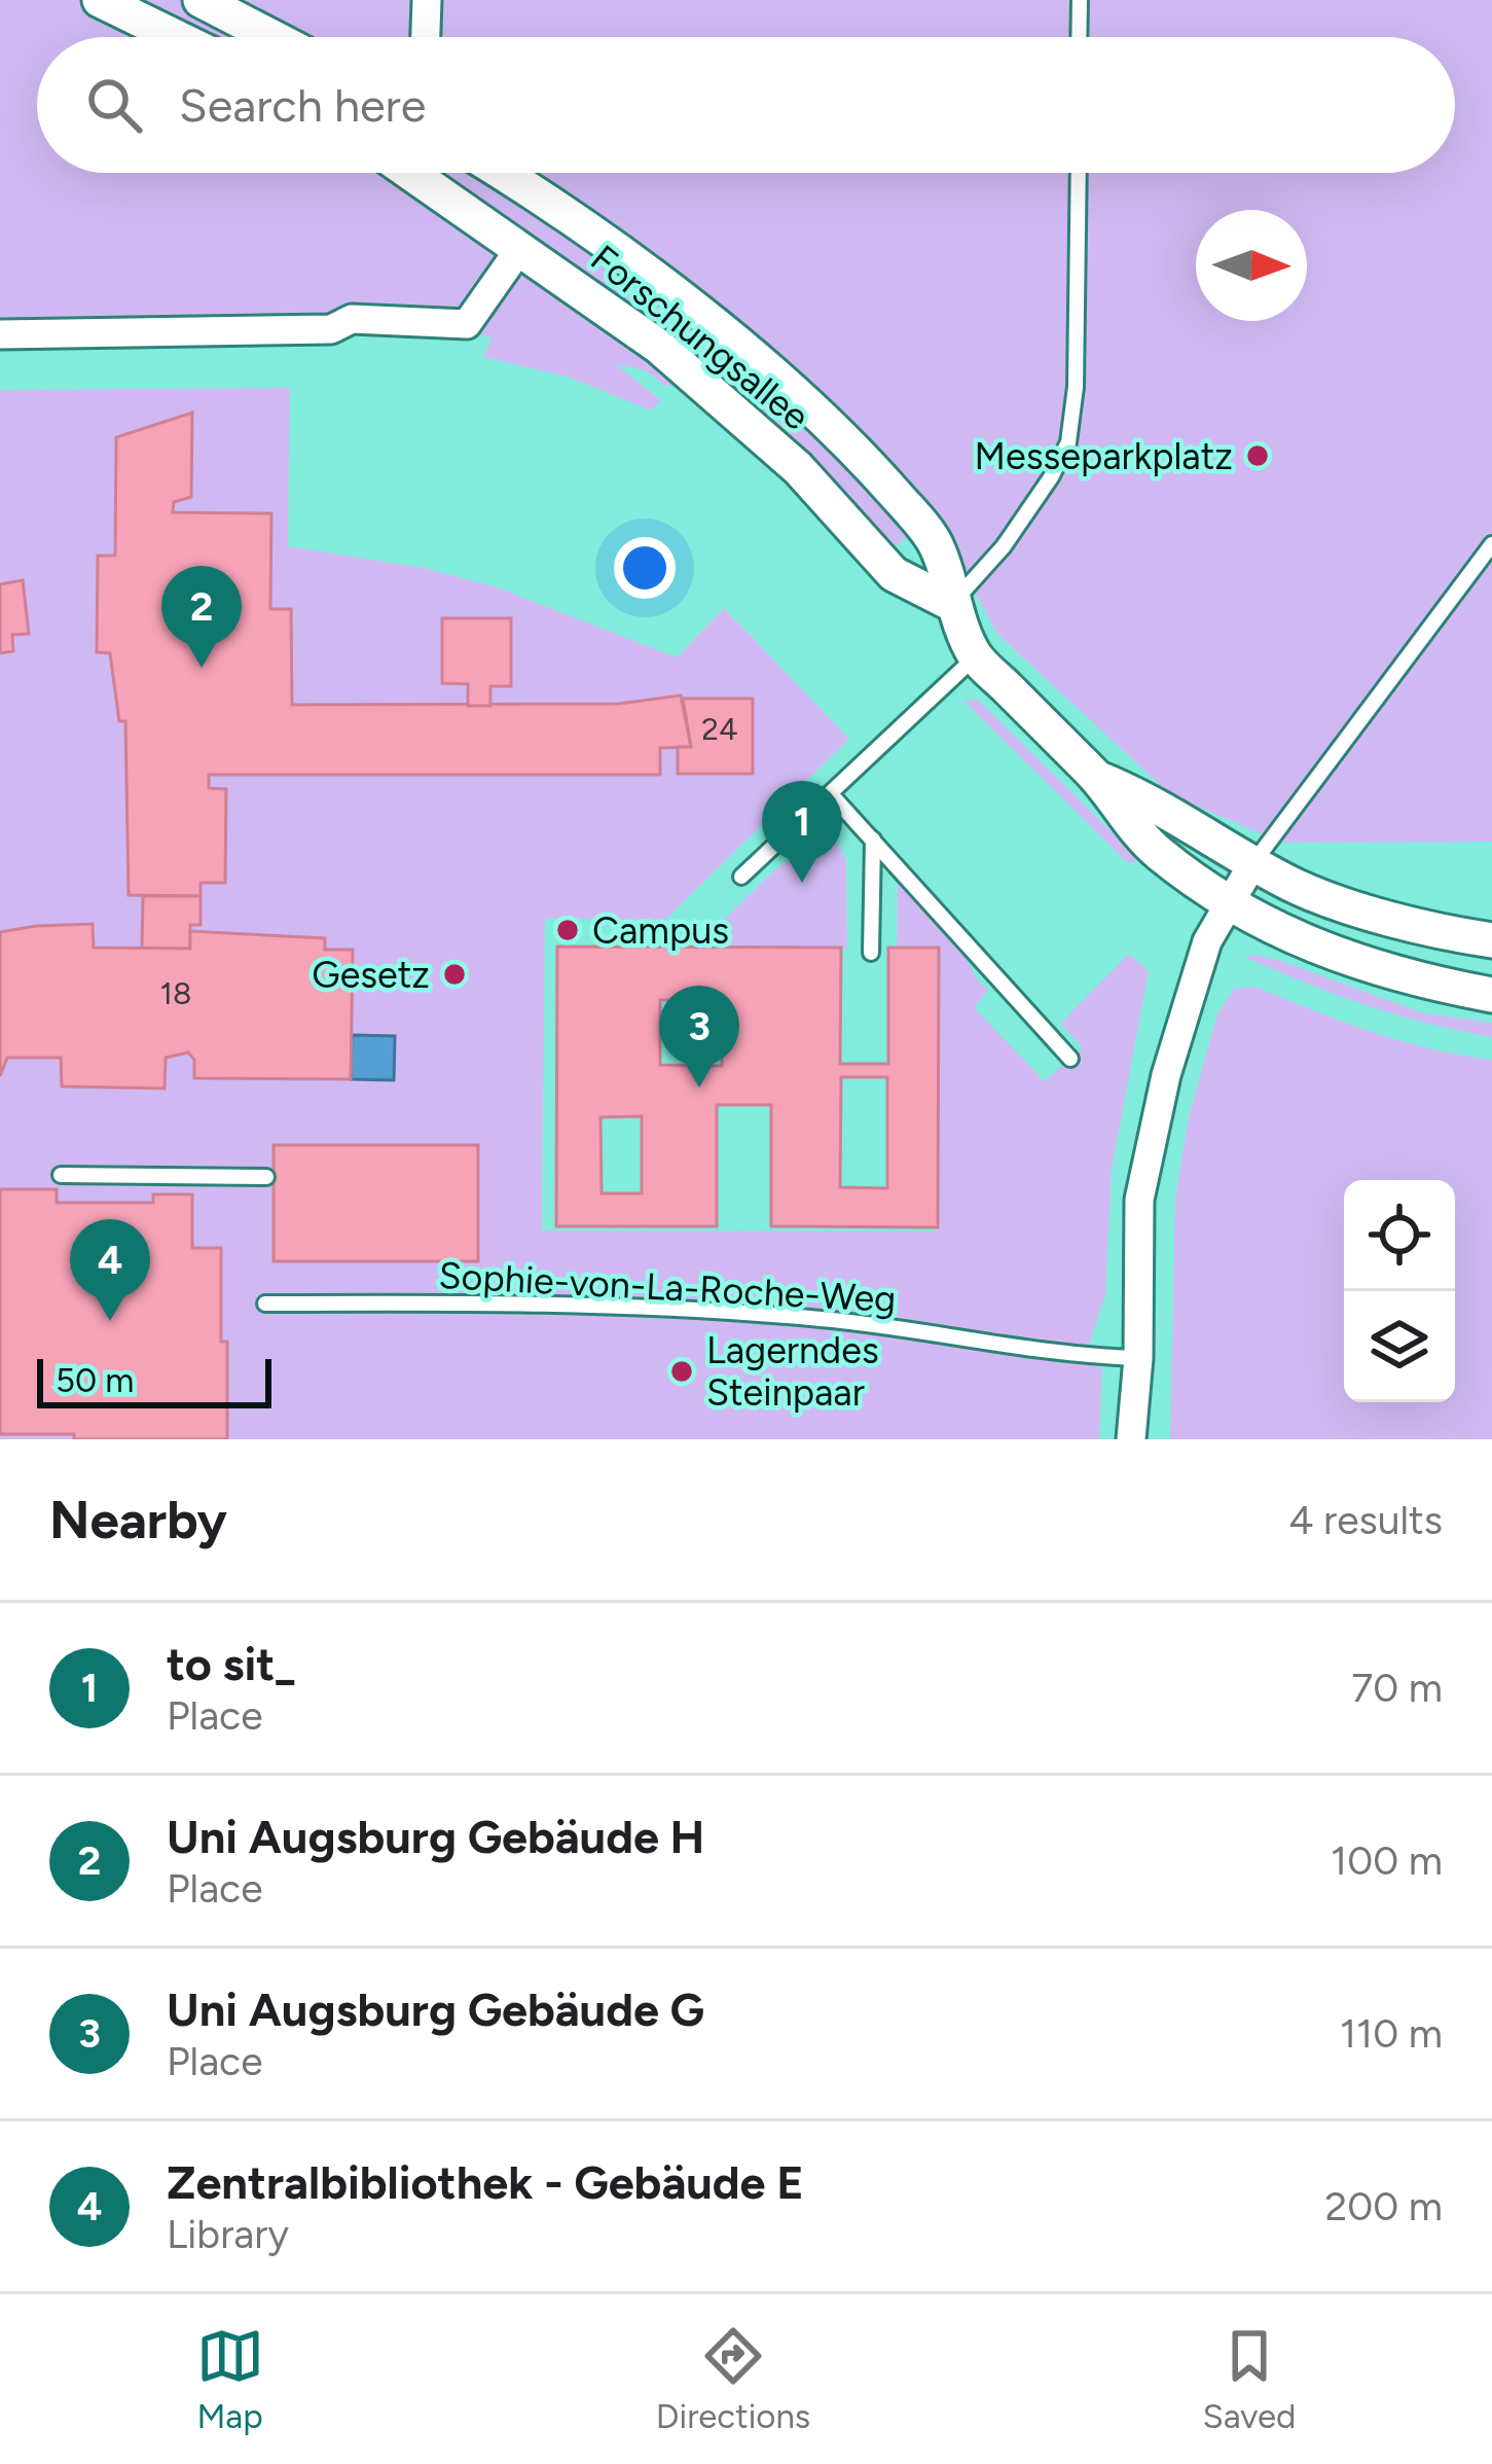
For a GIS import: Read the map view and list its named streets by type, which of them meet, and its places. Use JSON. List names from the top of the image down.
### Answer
{
  "streets": {
    "street": ["Forschungsallee"],
    "lane": ["Sophie-von-La-Roche-Weg"]
  },
  "places": [
    "Messeparkplatz",
    "Campus",
    "Gesetz",
    "Lagerndes Steinpaar"
  ],
  "house_numbers": ["24", "18"],
  "scale_bar": "50 m",
  "north": "right",
  "page": {
    "search": "Search here",
    "pins": [
      "2",
      "1",
      "3",
      "4"
    ],
    "scale": "50 m",
    "heading": ["Nearby", "4 results"],
    "list": [
      {
        "mark": "1",
        "name": "to sit_",
        "note": "Place",
        "value": "70 m"
      },
      {
        "mark": "2",
        "name": "Uni Augsburg Gebäude H",
        "note": "Place",
        "value": "100 m"
      },
      {
        "mark": "3",
        "name": "Uni Augsburg Gebäude G",
        "note": "Place",
        "value": "110 m"
      },
      {
        "mark": "4",
        "name": "Zentralbibliothek - Gebäude E",
        "note": "Library",
        "value": "200 m"
      }
    ],
    "nav": ["Map", "Directions", "Saved"]
  }
}
